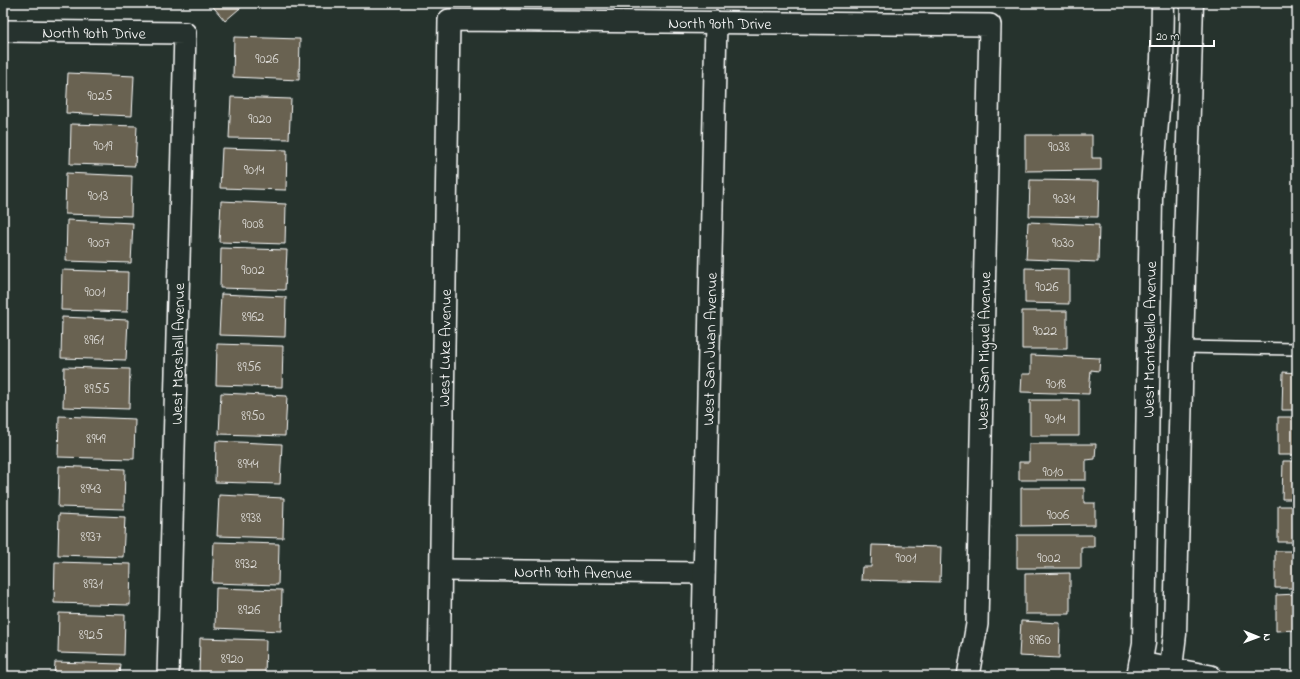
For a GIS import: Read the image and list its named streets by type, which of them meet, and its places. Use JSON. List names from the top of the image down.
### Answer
{
  "streets": {
    "street": [
      "North 90th Drive",
      "West Montebello Avenue",
      "West Luke Avenue",
      "West San Juan Avenue",
      "West San Miguel Avenue",
      "West Marshall Avenue",
      "North 90th Avenue"
    ]
  },
  "crossings": [
    ["North 90th Drive", "West Luke Avenue"],
    ["North 90th Drive", "West San Juan Avenue"],
    ["North 90th Drive", "West San Miguel Avenue"],
    ["North 90th Drive", "West Marshall Avenue"],
    ["West Luke Avenue", "North 90th Avenue"],
    ["West San Juan Avenue", "North 90th Avenue"]
  ],
  "house_numbers": [
    "9026",
    "9025",
    "9020",
    "9019",
    "9038",
    "9014",
    "9013",
    "9034",
    "9008",
    "9007",
    "9030",
    "9002",
    "9026",
    "9001",
    "8962",
    "9022",
    "8961",
    "8956",
    "9018",
    "8955",
    "8950",
    "9014",
    "8949",
    "8944",
    "9010",
    "8943",
    "9006",
    "8938",
    "8937",
    "9001",
    "9002",
    "8932",
    "8931",
    "8926",
    "8925",
    "8960",
    "8920"
  ],
  "scale_bar": "20 m",
  "north": "right"
}
